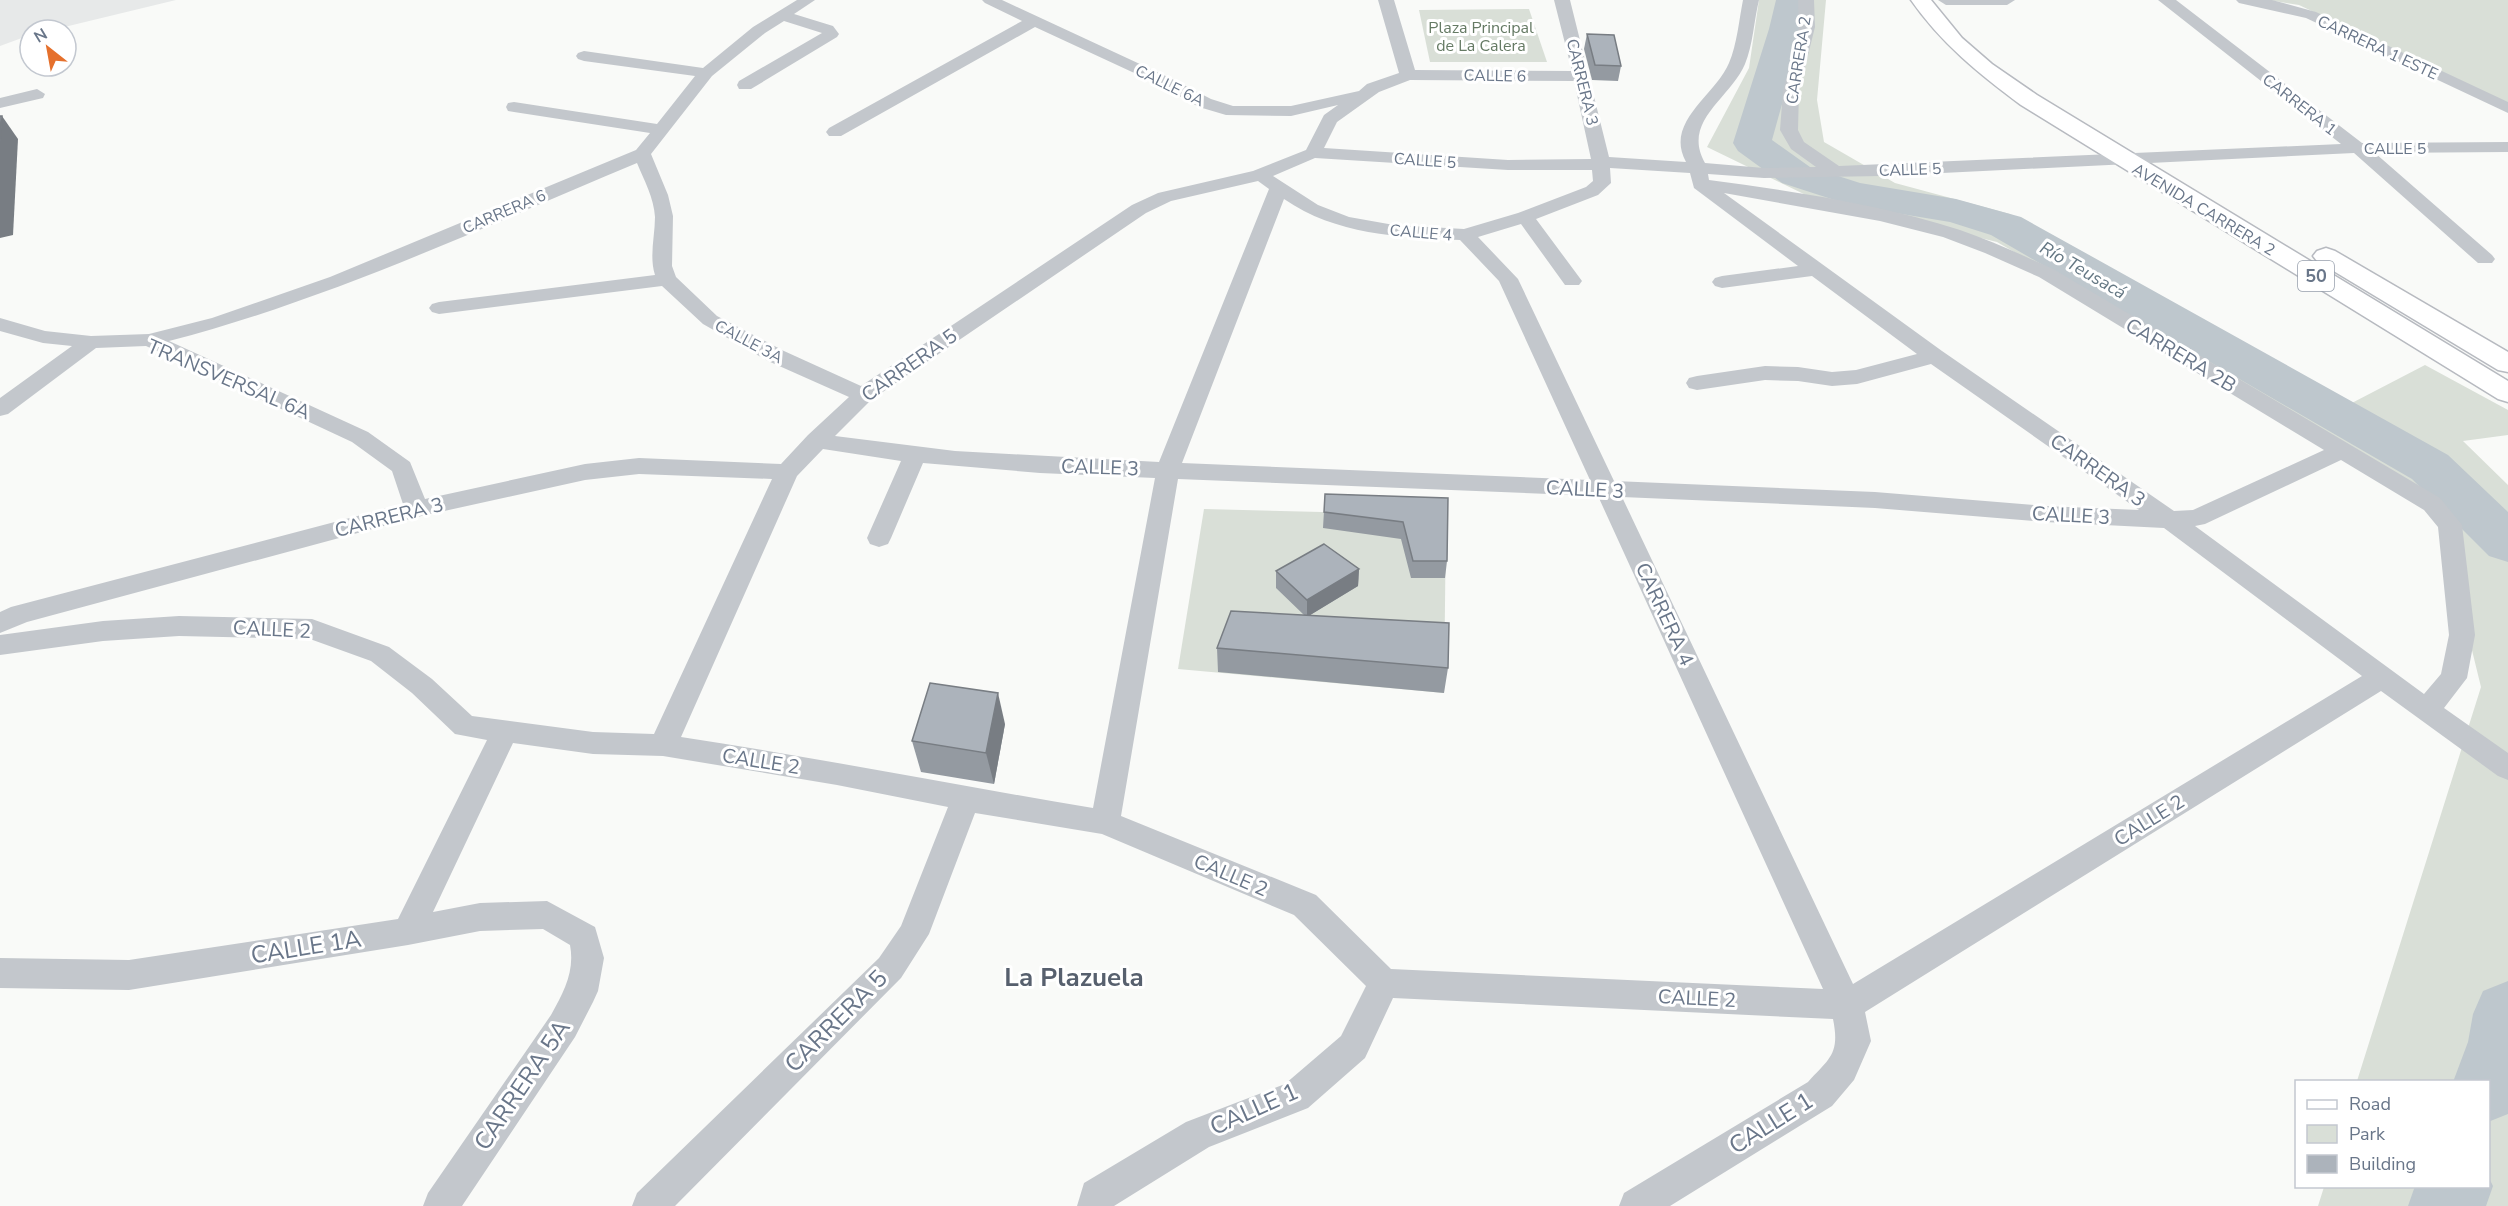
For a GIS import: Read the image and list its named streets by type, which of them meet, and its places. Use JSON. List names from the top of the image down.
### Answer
{
  "streets": {
    "main road": ["AVENIDA CARRERA 2", "50"],
    "street": [
      "CARRERA 1 ESTE",
      "CARRERA 2",
      "CALLE 6",
      "CARRERA 3",
      "CALLE 6A",
      "CARRERA 1",
      "CALLE 5",
      "CARRERA 6",
      "CALLE 4",
      "CALLE 3A",
      "CARRERA 2B",
      "CARRERA 5",
      "TRANSVERSAL 6A",
      "CALLE 3",
      "CARRERA 4",
      "CALLE 2",
      "CALLE 1A",
      "CARRERA 5A",
      "CALLE 1"
    ]
  },
  "crossings": [
    ["CARRERA 2", "CALLE 5"],
    ["CALLE 6", "CARRERA 3"],
    ["CARRERA 3", "CALLE 5"],
    ["CARRERA 3", "CALLE 4"],
    ["CARRERA 3", "CARRERA 2B"],
    ["CARRERA 3", "CARRERA 5"],
    ["CARRERA 3", "TRANSVERSAL 6A"],
    ["CARRERA 3", "CALLE 3"],
    ["CARRERA 3", "CALLE 2"],
    ["CARRERA 1", "CALLE 5"],
    ["CALLE 5", "AVENIDA CARRERA 2"],
    ["CALLE 5", "CALLE 4"],
    ["CALLE 5", "CARRERA 2B"],
    ["CALLE 5", "CARRERA 5"],
    ["CARRERA 6", "TRANSVERSAL 6A"],
    ["CALLE 4", "CARRERA 5"],
    ["CALLE 4", "CARRERA 4"],
    ["CALLE 3A", "CARRERA 5"],
    ["CARRERA 2B", "CALLE 3"],
    ["CARRERA 5", "CALLE 3"],
    ["CARRERA 5", "CALLE 2"],
    ["CALLE 3", "CARRERA 4"],
    ["CARRERA 4", "CALLE 2"],
    ["CARRERA 4", "CALLE 1"],
    ["CALLE 2", "CALLE 1"],
    ["CALLE 1A", "CARRERA 5A"]
  ],
  "districts": ["La Plazuela"],
  "water": ["Río Teusacá"],
  "parks": ["Plaza Principal de La Calera"],
  "legend": ["Road", "Park", "Building"],
  "north": "top left"
}
